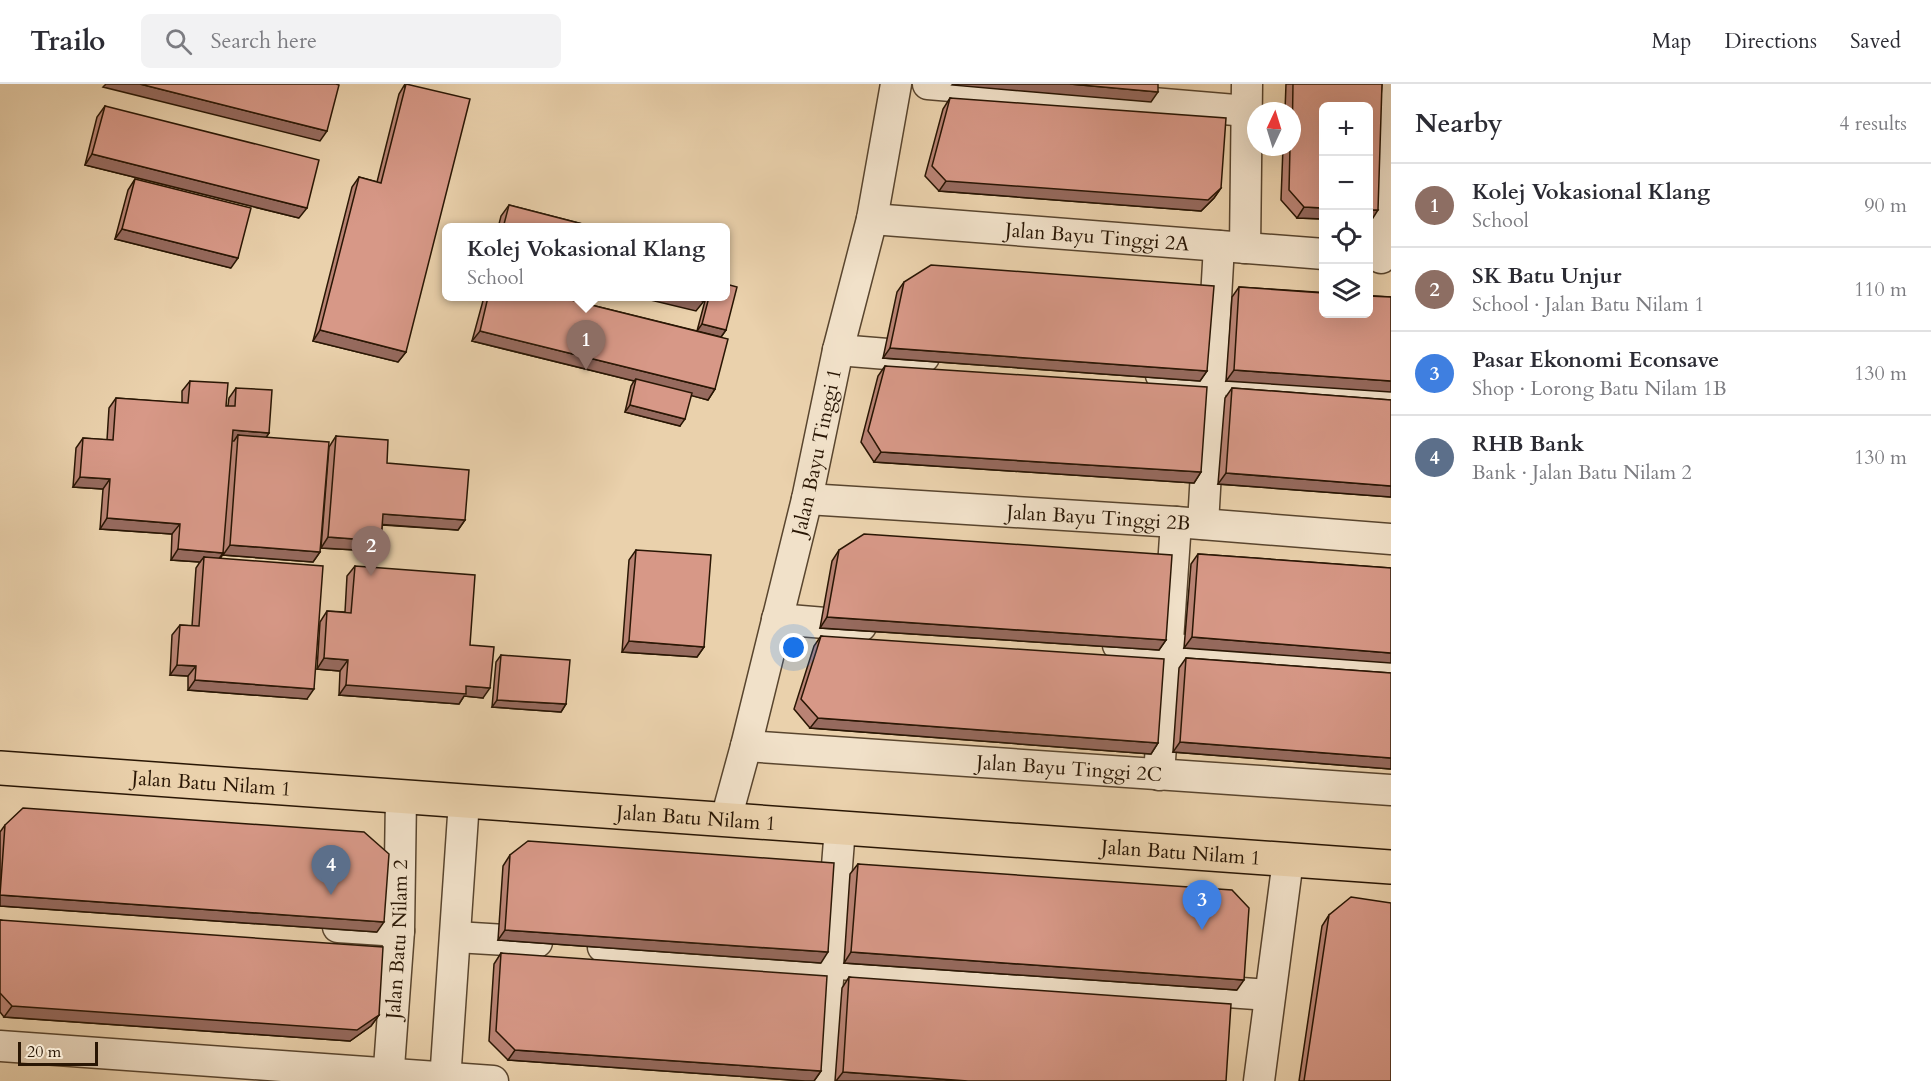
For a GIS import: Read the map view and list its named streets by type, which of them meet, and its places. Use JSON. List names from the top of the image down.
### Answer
{
  "streets": {
    "main road": ["Jalan Batu Nilam 1"],
    "street": [
      "Jalan Bayu Tinggi 2A",
      "Jalan Bayu Tinggi 1",
      "Jalan Bayu Tinggi 2B",
      "Jalan Bayu Tinggi 2C",
      "Jalan Batu Nilam 2"
    ]
  },
  "crossings": [
    ["Jalan Bayu Tinggi 2A", "Jalan Bayu Tinggi 1"],
    ["Jalan Bayu Tinggi 1", "Jalan Bayu Tinggi 2B"],
    ["Jalan Bayu Tinggi 1", "Jalan Bayu Tinggi 2C"],
    ["Jalan Bayu Tinggi 1", "Jalan Batu Nilam 1"],
    ["Jalan Batu Nilam 1", "Jalan Batu Nilam 2"]
  ],
  "scale_bar": "20 m",
  "north": "top",
  "page": {
    "header": "Trailo",
    "search": "Search here",
    "nav": ["Map", "Directions", "Saved"],
    "heading": ["Nearby", "4 results"],
    "map_buttons": ["+", "−"],
    "list": [
      {
        "mark": "1",
        "name": "Kolej Vokasional Klang",
        "note": "School",
        "value": "90 m"
      },
      {
        "mark": "2",
        "name": "SK Batu Unjur",
        "note": "School · Jalan Batu Nilam 1",
        "value": "110 m"
      },
      {
        "mark": "3",
        "name": "Pasar Ekonomi Econsave",
        "note": "Shop · Lorong Batu Nilam 1B",
        "value": "130 m"
      },
      {
        "mark": "4",
        "name": "RHB Bank",
        "note": "Bank · Jalan Batu Nilam 2",
        "value": "130 m"
      }
    ],
    "popup": ["Kolej Vokasional Klang", "School"],
    "pins": [
      "1",
      "2",
      "4",
      "3"
    ],
    "scale": "20 m"
  }
}
